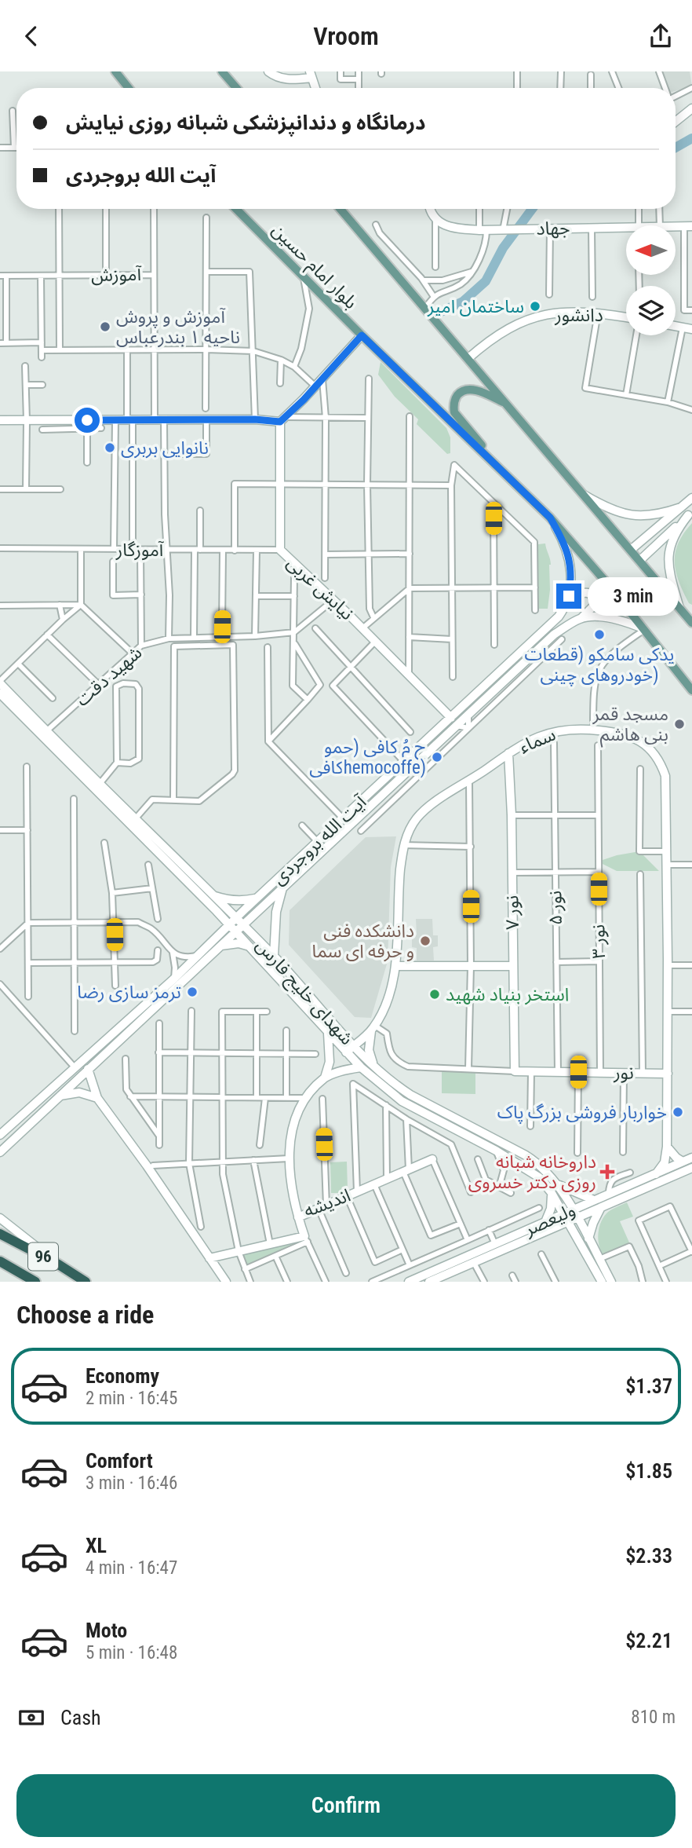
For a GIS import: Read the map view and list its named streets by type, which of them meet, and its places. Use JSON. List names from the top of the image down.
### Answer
{
  "streets": {
    "highway": ["96"],
    "main road": [
      "جهاد",
      "بلوار امام حسین",
      "دانشور",
      "نیایش غربی",
      "سماء",
      "آیت الله بروجردی",
      "نور ۷",
      "شهدای خلیج فارس",
      "نور",
      "اندیشه",
      "ولیعصر"
    ],
    "street": [
      "آموزش",
      "آموزگار",
      "شهید دقت",
      "نور ۵",
      "نور ۳"
    ]
  },
  "crossings": [
    ["بلوار امام حسین", "آیت الله بروجردی"],
    ["آموزگار", "نیایش غربی"],
    ["نیایش غربی", "آیت الله بروجردی"],
    ["شهید دقت", "شهدای خلیج فارس"],
    ["سماء", "نور ۷"],
    ["سماء", "شهدای خلیج فارس"],
    ["سماء", "نور"],
    ["سماء", "ولیعصر"],
    ["آیت الله بروجردی", "شهدای خلیج فارس"],
    ["نور ۵", "نور"],
    ["نور ۷", "نور"],
    ["نور ۳", "نور"],
    ["شهدای خلیج فارس", "اندیشه"],
    ["شهدای خلیج فارس", "ولیعصر"]
  ],
  "places": {
    "other": [
      "ساختمان امیر",
      "آموزش و پروش ناحیه ۱ بندرعباس",
      "نانوایی بربری",
      "یدکی سامکو (قطعات خودروهای چینی)",
      "مسجد قمر بنی هاشم",
      "حِ مُ کافی (حمو کافیhemocoffe)",
      "دانشکده فنی و حرفه ای سما",
      "ترمز سازی رضا",
      "استخر بنیاد شهید",
      "خواربار فروشی بزرگ پاک"
    ],
    "health": ["داروخانه شبانه روزی دکتر خسروی"]
  },
  "north": "left",
  "page": {
    "header": "Vroom",
    "banner": ["درمانگاه و دندانپزشکی شبانه روزی نیایش", "آیت الله بروجردی"],
    "bubble": "3 min",
    "heading": "Choose a ride",
    "list": [
      {
        "name": "Economy",
        "note": "2 min · 16:45",
        "value": "$1.37"
      },
      {
        "name": "Comfort",
        "note": "3 min · 16:46",
        "value": "$1.85"
      },
      {
        "name": "XL",
        "note": "4 min · 16:47",
        "value": "$2.33"
      },
      {
        "name": "Moto",
        "note": "5 min · 16:48",
        "value": "$2.21"
      }
    ],
    "pay": ["Cash", "810 m"],
    "buttons": "Confirm"
  }
}
